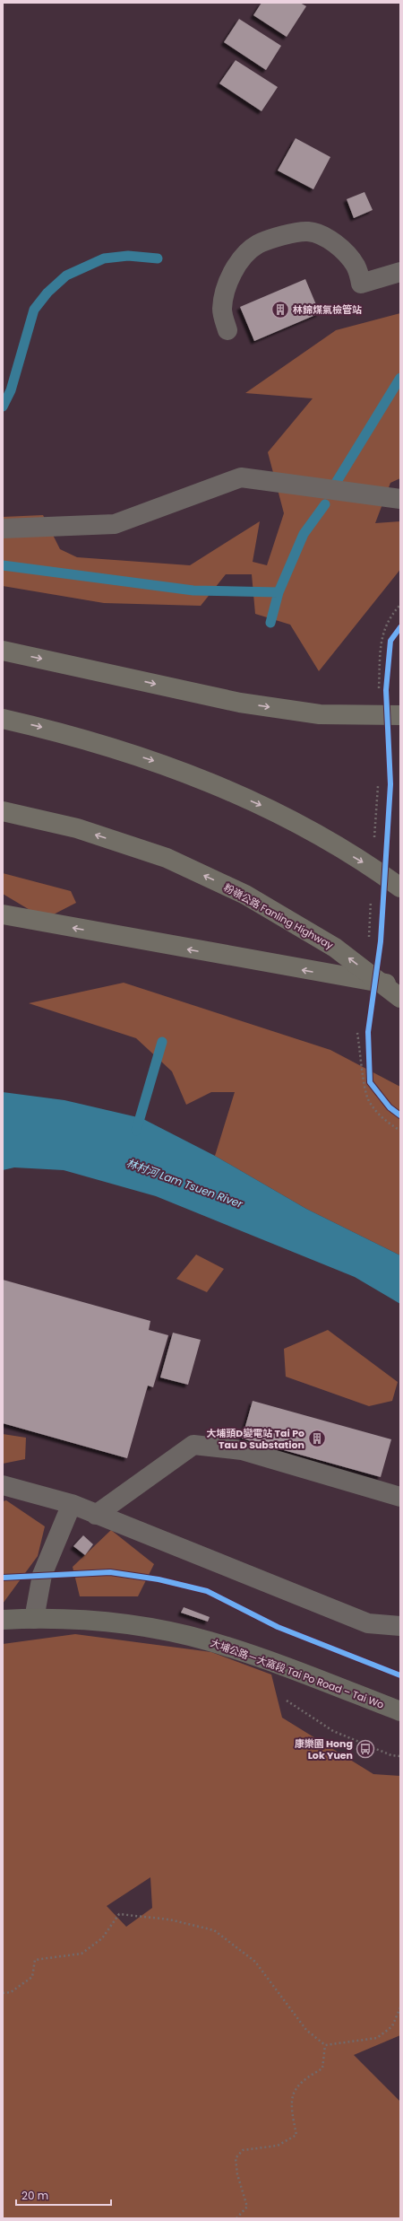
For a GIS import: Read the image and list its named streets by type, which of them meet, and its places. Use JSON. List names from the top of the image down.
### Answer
{
  "streets": {
    "highway": ["粉嶺公路 Fanling Highway"],
    "main road": ["大埔公路－大窩段 Tai Po Road – Tai Wo"]
  },
  "water": ["林村河 Lam Tsuen River"],
  "places": {
    "building": ["林錦煤氣檢管站", "大埔頭D變電站 Tai Po Tau D Substation"],
    "bus stop": ["康樂園 Hong Lok Yuen"]
  },
  "scale_bar": "20 m"
}
